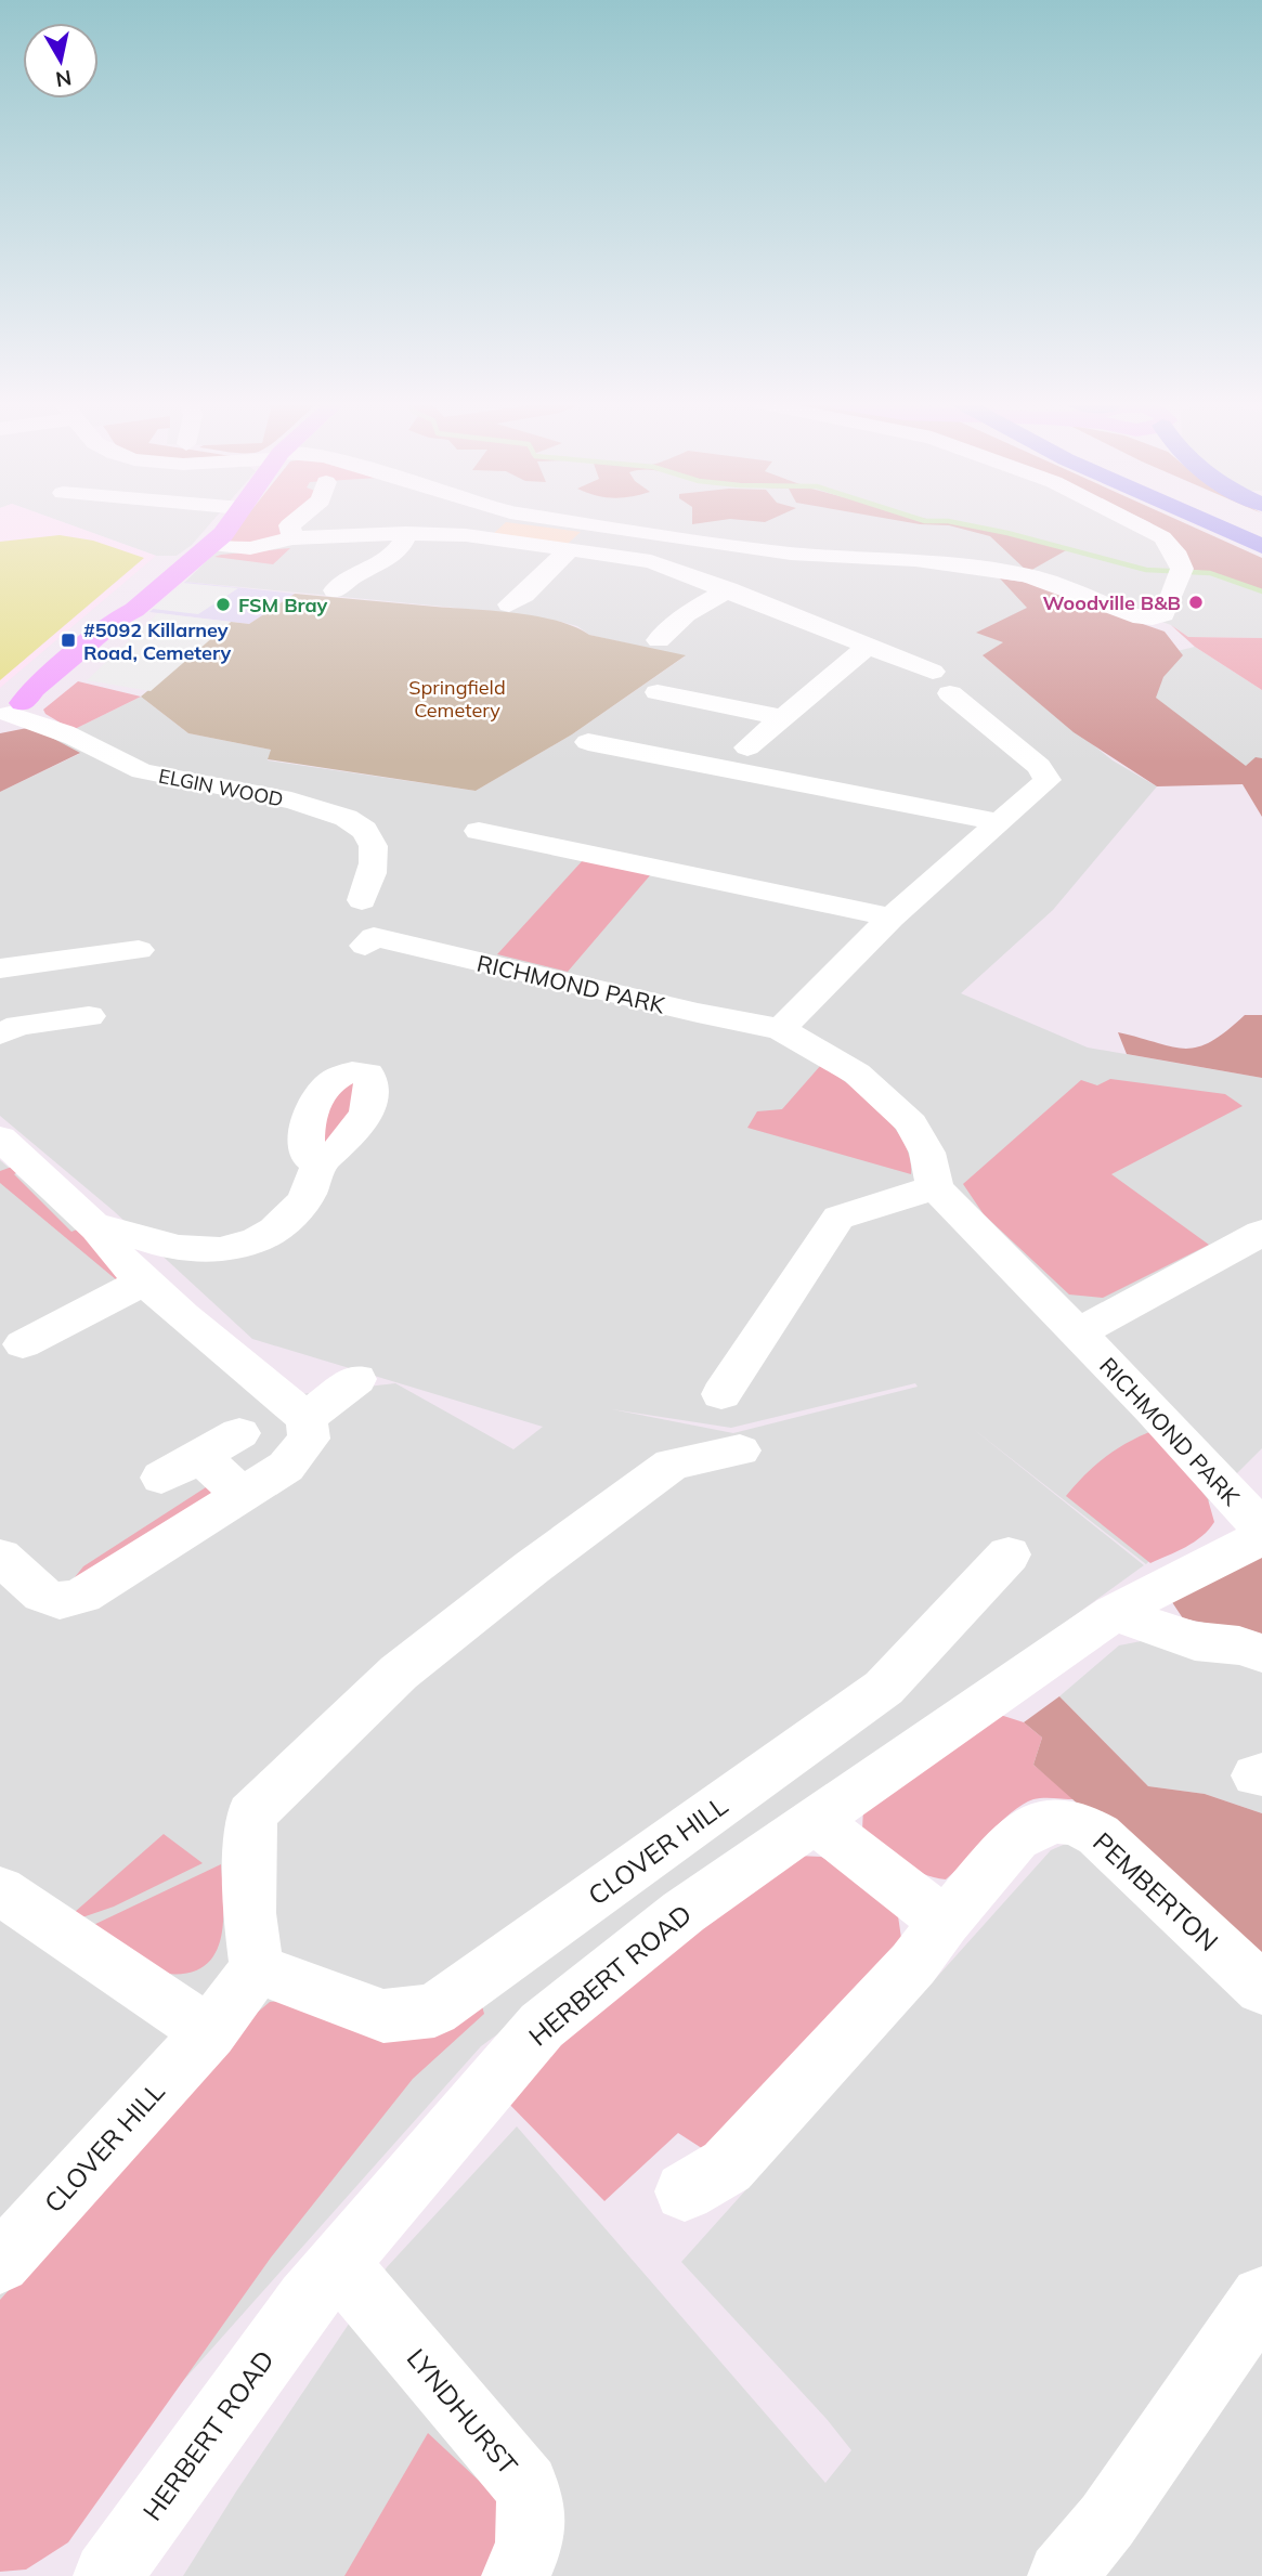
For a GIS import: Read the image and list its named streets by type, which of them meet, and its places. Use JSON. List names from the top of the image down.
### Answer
{
  "streets": {
    "street": [
      "ELGIN WOOD",
      "RICHMOND PARK",
      "CLOVER HILL",
      "PEMBERTON",
      "HERBERT ROAD",
      "LYNDHURST"
    ]
  },
  "crossings": [
    ["HERBERT ROAD", "LYNDHURST"]
  ],
  "parks": ["Springfield Cemetery"],
  "places": {
    "other": ["Woodville B&B", "FSM Bray"],
    "transit": ["#5092 Killarney Road, Cemetery"]
  },
  "north": "bottom"
}
